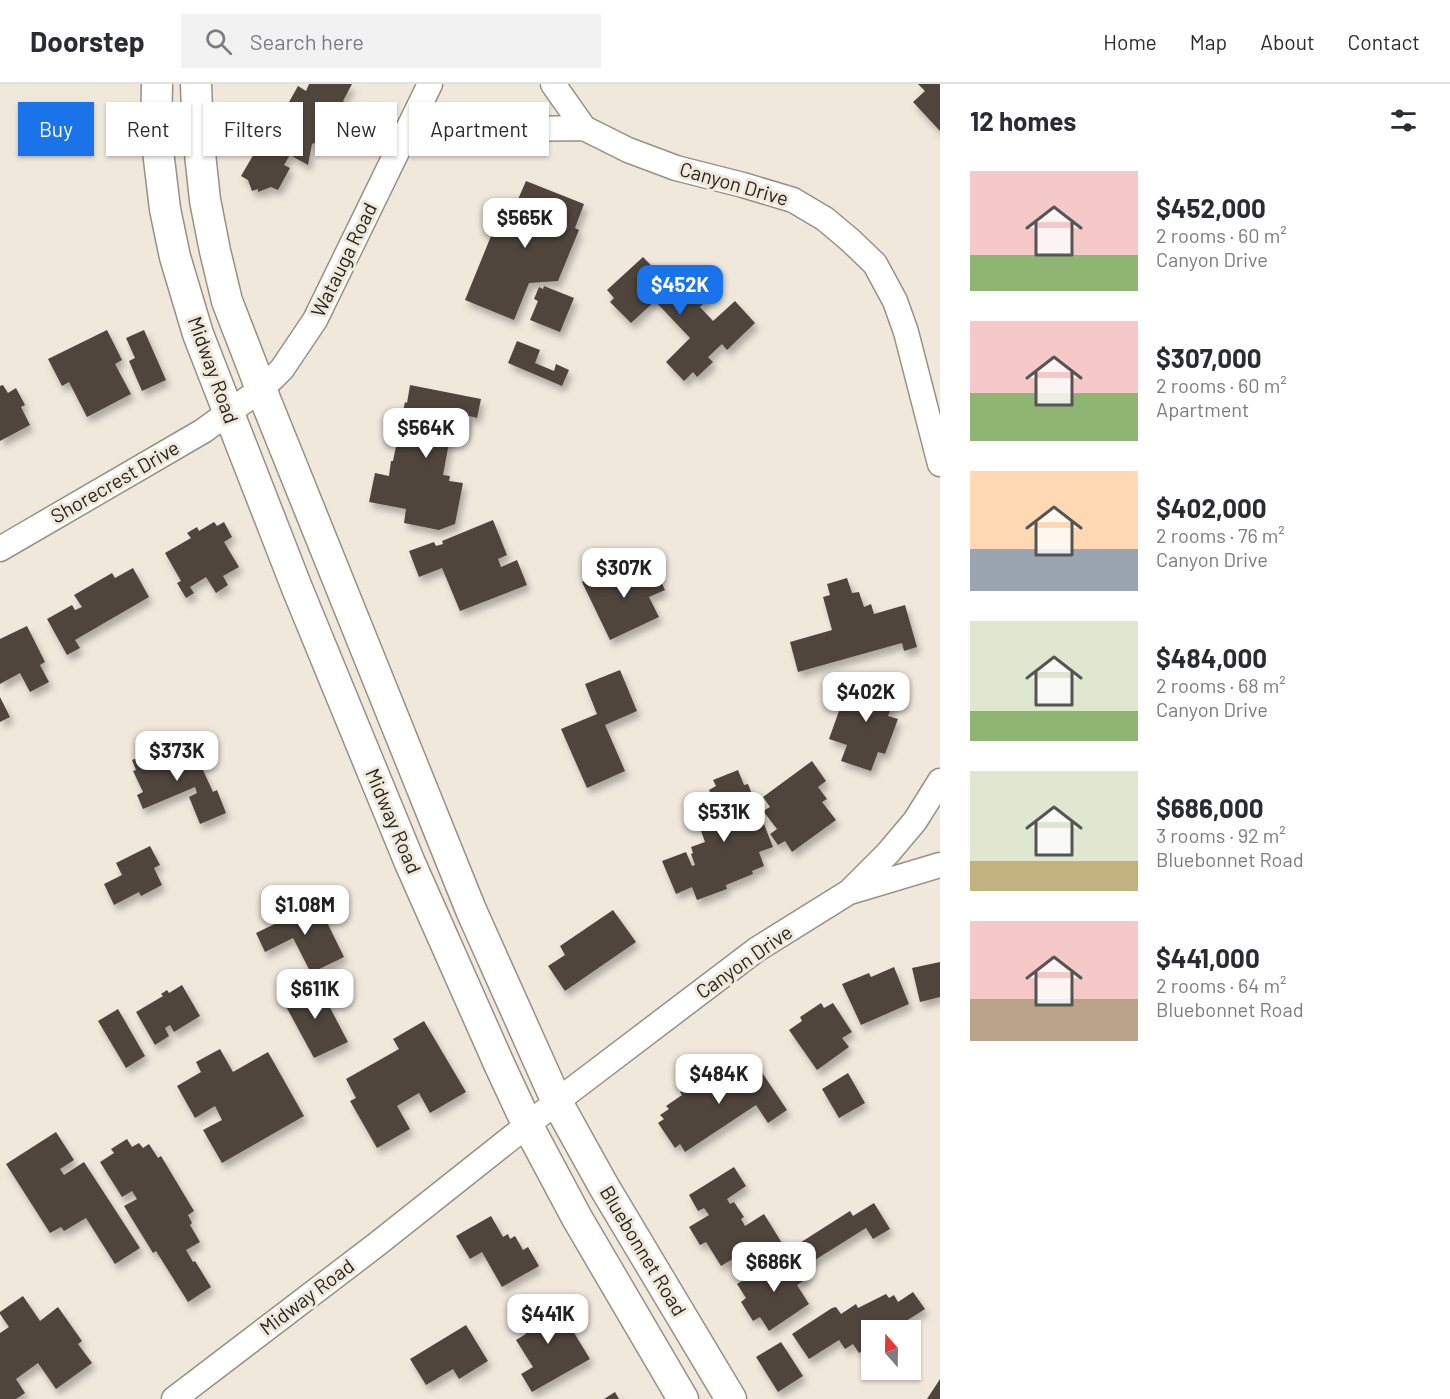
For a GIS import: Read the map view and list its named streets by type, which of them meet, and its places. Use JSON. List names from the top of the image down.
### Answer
{
  "streets": {
    "main road": ["Midway Road", "Bluebonnet Road"],
    "street": ["Canyon Drive", "Watauga Road", "Shorecrest Drive"]
  },
  "crossings": [
    ["Canyon Drive", "Watauga Road"],
    ["Canyon Drive", "Midway Road"],
    ["Canyon Drive", "Bluebonnet Road"],
    ["Watauga Road", "Midway Road"],
    ["Watauga Road", "Shorecrest Drive"],
    ["Midway Road", "Shorecrest Drive"],
    ["Midway Road", "Bluebonnet Road"]
  ],
  "north": "top",
  "page": {
    "header": "Doorstep",
    "search": "Search here",
    "nav": [
      "Home",
      "Map",
      "About",
      "Contact"
    ],
    "heading": "12 homes",
    "chip": [
      "Buy",
      "Rent",
      "Filters",
      "New",
      "Apartment"
    ],
    "list": [
      {
        "name": "$452,000",
        "note": "2 rooms · 60 m² · Canyon Drive"
      },
      {
        "name": "$307,000",
        "note": "2 rooms · 60 m² · Apartment"
      },
      {
        "name": "$402,000",
        "note": "2 rooms · 76 m² · Canyon Drive"
      },
      {
        "name": "$484,000",
        "note": "2 rooms · 68 m² · Canyon Drive"
      },
      {
        "name": "$686,000",
        "note": "3 rooms · 92 m² · Bluebonnet Road"
      },
      {
        "name": "$441,000",
        "note": "2 rooms · 64 m² · Bluebonnet Road"
      }
    ],
    "price": [
      "$565K",
      "$452K",
      "$564K",
      "$307K",
      "$402K",
      "$373K",
      "$531K",
      "$1.08M",
      "$611K",
      "$484K",
      "$686K",
      "$441K"
    ]
  }
}
